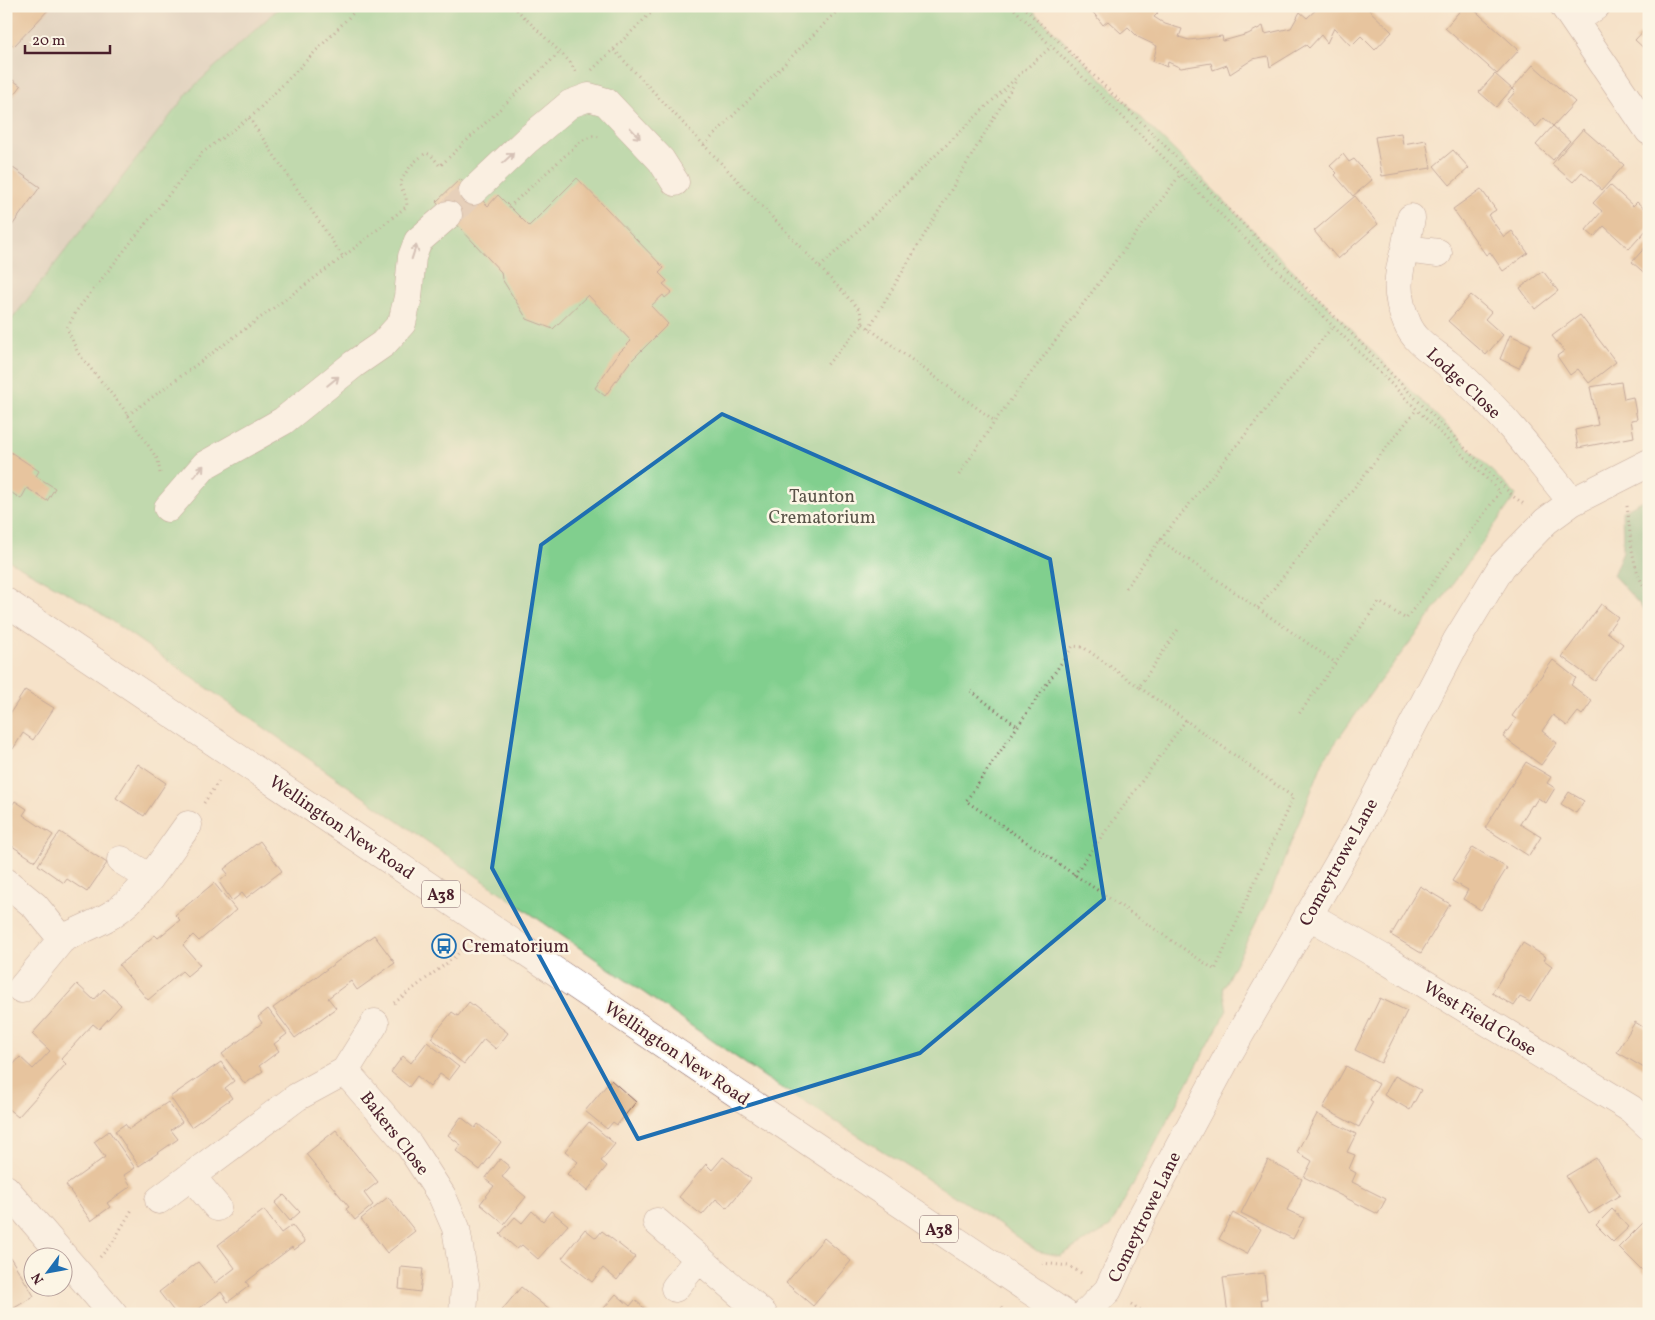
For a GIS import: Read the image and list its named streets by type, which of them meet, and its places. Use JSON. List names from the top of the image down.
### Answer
{
  "streets": {
    "street": [
      "Lodge Close",
      "Wellington New Road",
      "Comeytrowe Lane",
      "A38",
      "West Field Close",
      "Bakers Close"
    ]
  },
  "crossings": [
    ["Lodge Close", "Comeytrowe Lane"],
    ["Comeytrowe Lane", "West Field Close"]
  ],
  "parks": ["Taunton Crematorium"],
  "places": {
    "bus stop": ["Crematorium"]
  },
  "scale_bar": "20 m",
  "north": "bottom left"
}
